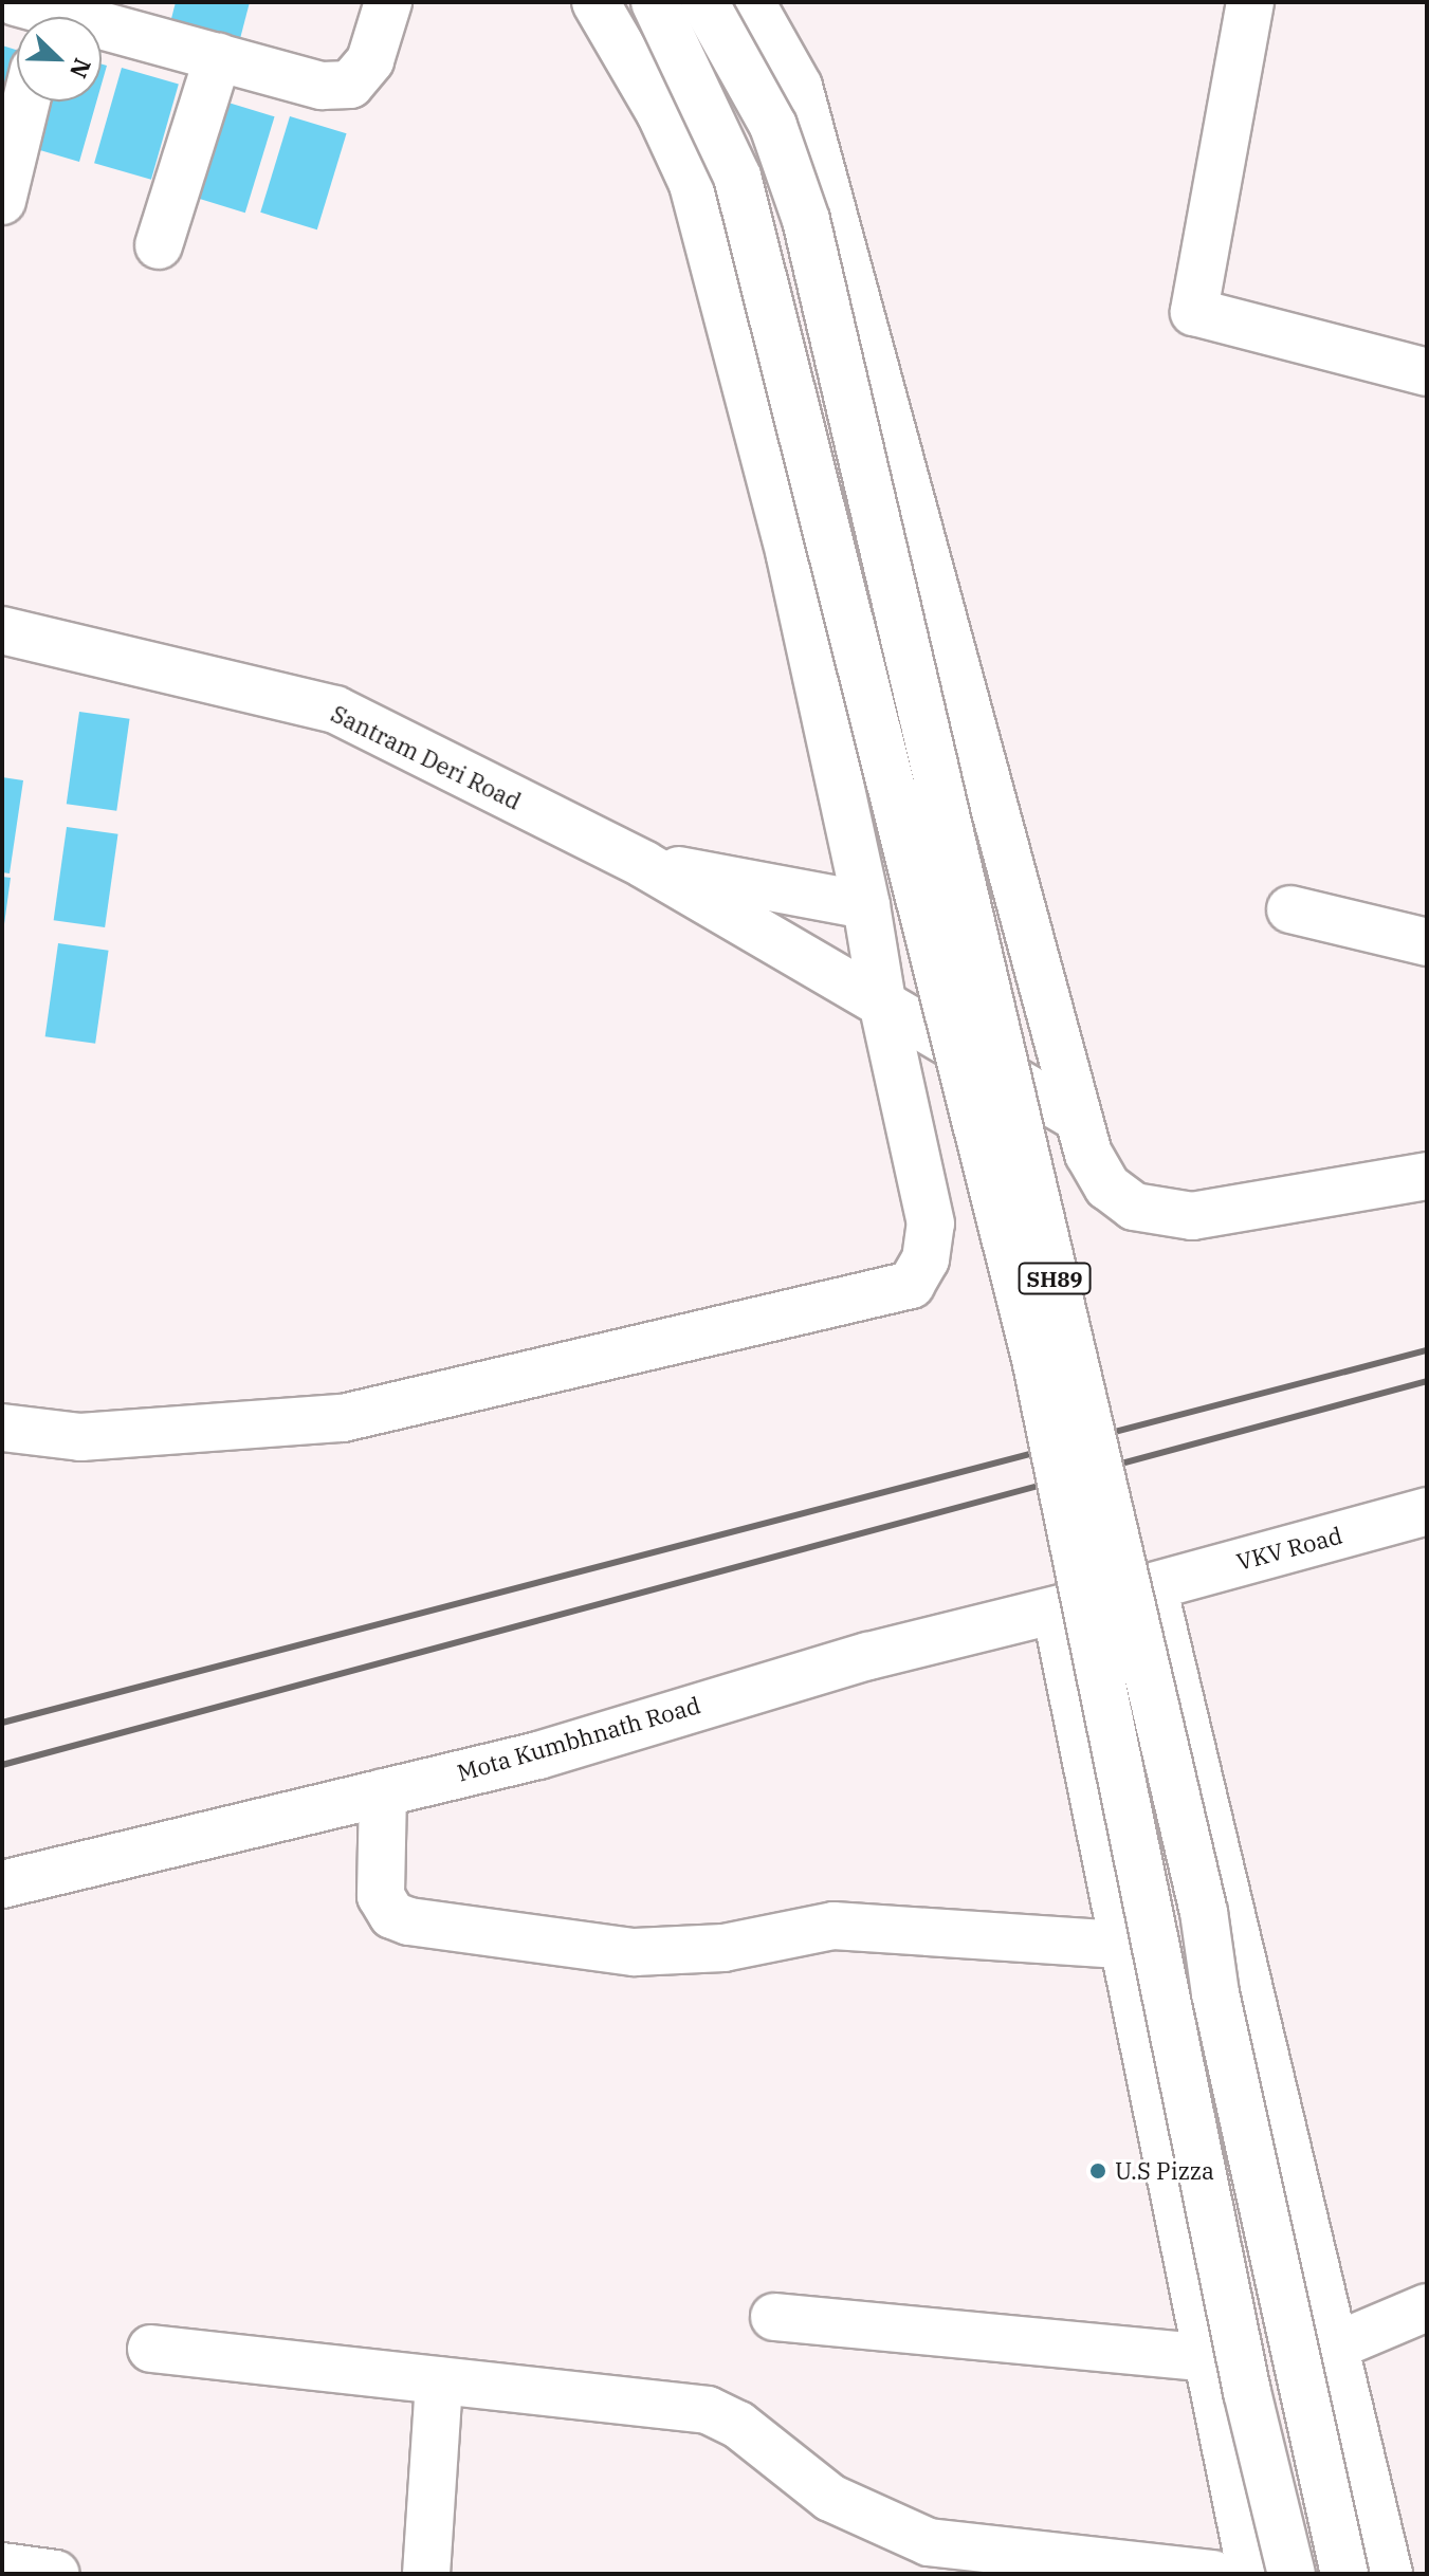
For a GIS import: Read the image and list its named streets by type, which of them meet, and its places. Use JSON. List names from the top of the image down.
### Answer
{
  "streets": {
    "street": [
      "Santram Deri Road",
      "SH89",
      "VKV Road",
      "Mota Kumbhnath Road"
    ]
  },
  "crossings": [
    ["VKV Road", "Mota Kumbhnath Road"]
  ],
  "places": ["U.S Pizza"],
  "north": "bottom right"
}
